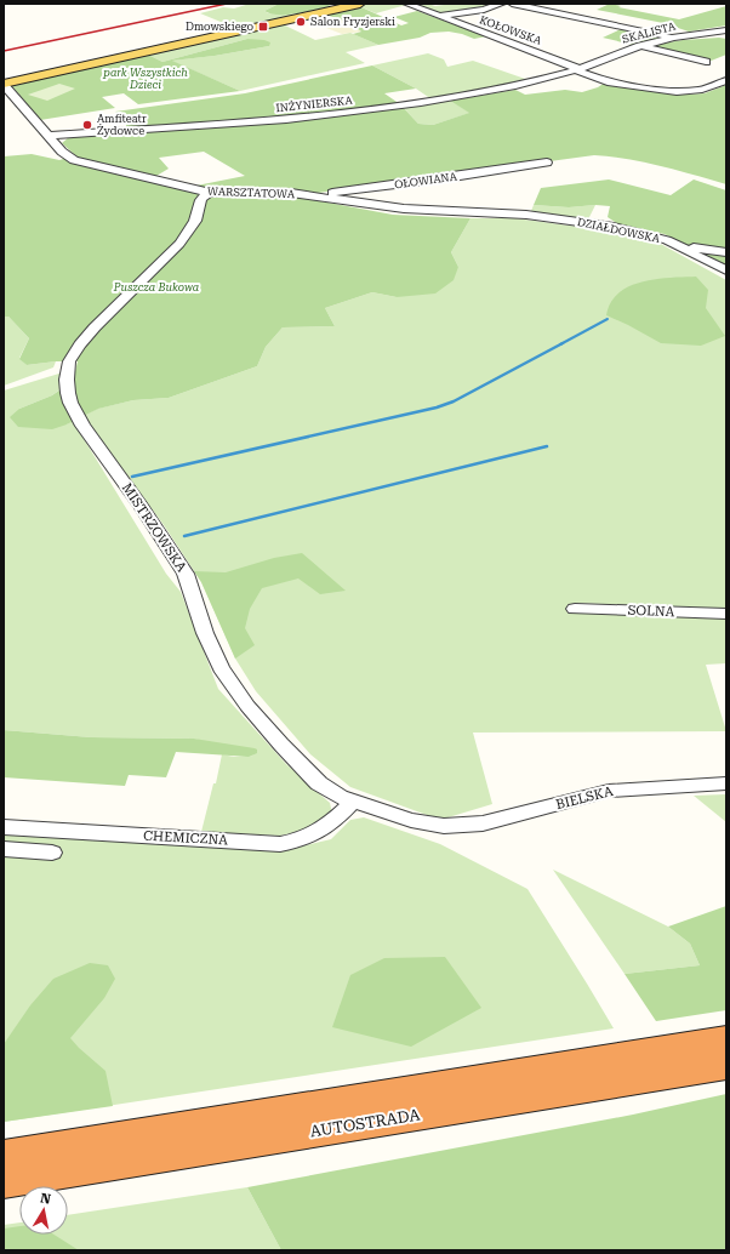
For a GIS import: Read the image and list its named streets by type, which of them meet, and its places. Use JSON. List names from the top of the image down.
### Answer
{
  "streets": {
    "highway": ["AUTOSTRADA"],
    "street": [
      "KOŁOWSKA",
      "SKALISTA",
      "INŻYNIERSKA",
      "OŁOWIANA",
      "WARSZTATOWA",
      "DZIAŁDOWSKA",
      "MISTRZOWSKA",
      "SOLNA",
      "BIELSKA",
      "CHEMICZNA"
    ]
  },
  "crossings": [
    ["KOŁOWSKA", "SKALISTA"],
    ["KOŁOWSKA", "INŻYNIERSKA"],
    ["SKALISTA", "INŻYNIERSKA"],
    ["INŻYNIERSKA", "WARSZTATOWA"],
    ["OŁOWIANA", "WARSZTATOWA"],
    ["WARSZTATOWA", "DZIAŁDOWSKA"],
    ["WARSZTATOWA", "MISTRZOWSKA"],
    ["MISTRZOWSKA", "BIELSKA"],
    ["MISTRZOWSKA", "CHEMICZNA"]
  ],
  "parks": ["park Wszystkich Dzieci", "Puszcza Bukowa"],
  "places": {
    "other": ["Salon Fryzjerski", "Amfiteatr Żydowce"],
    "transit": ["Dmowskiego"]
  },
  "north": "top"
}
